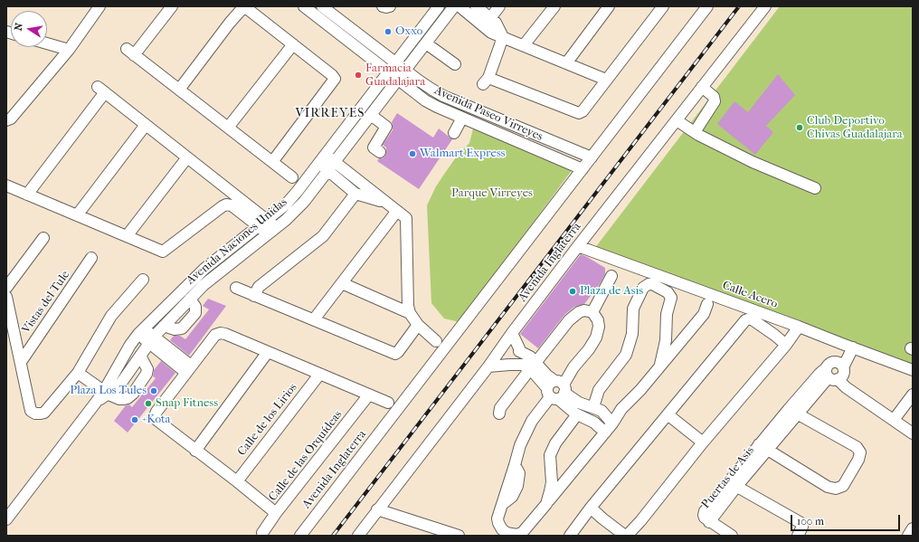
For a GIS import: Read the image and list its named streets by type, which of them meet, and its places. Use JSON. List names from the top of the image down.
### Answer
{
  "streets": {
    "street": [
      "Avenida Paseo Virreyes",
      "Avenida Naciones Unidas",
      "Avenida Inglaterra",
      "Calle Acero",
      "Vistas del Tule",
      "Calle de los Lirios",
      "Calle de las Orquídeas",
      "Puertas de Asis"
    ]
  },
  "crossings": [
    ["Avenida Paseo Virreyes", "Avenida Naciones Unidas"],
    ["Avenida Paseo Virreyes", "Avenida Inglaterra"],
    ["Avenida Inglaterra", "Calle Acero"],
    ["Calle Acero", "Puertas de Asis"]
  ],
  "districts": ["VIRREYES"],
  "parks": ["Parque Virreyes"],
  "places": [
    "Oxxo",
    "Farmacia Guadalajara",
    "Club Deportivo Chivas Guadalajara",
    "Walmart Express",
    "Plaza de Asis",
    "Plaza Los Tules",
    "Snap Fitness",
    "+Kota"
  ],
  "scale_bar": "100 m",
  "north": "left"
}
